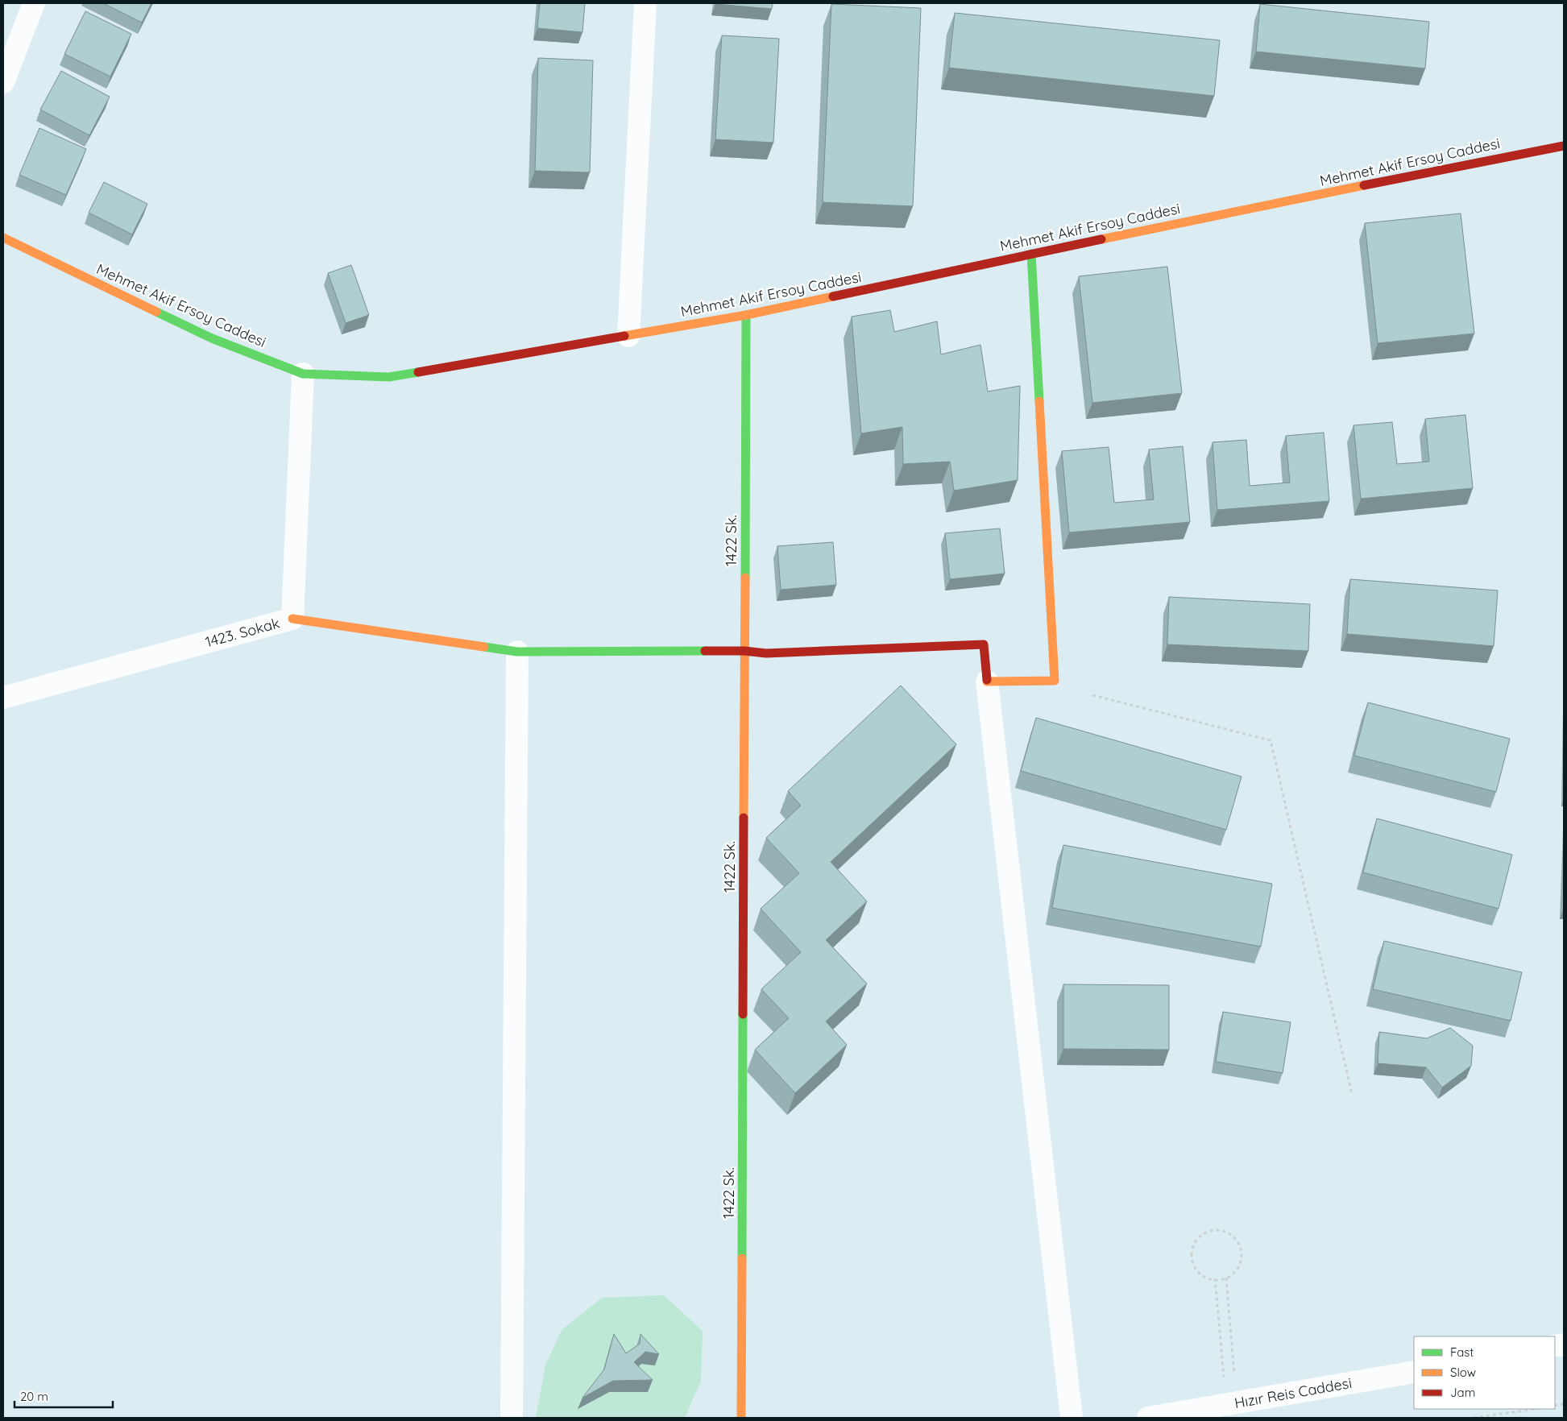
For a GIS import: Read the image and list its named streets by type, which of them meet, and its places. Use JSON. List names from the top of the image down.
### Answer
{
  "streets": {
    "street": [
      "Mehmet Akif Ersoy Caddesi",
      "1422 Sk.",
      "1423. Sokak",
      "Hızır Reis Caddesi"
    ]
  },
  "crossings": [
    ["Mehmet Akif Ersoy Caddesi", "1422 Sk."],
    ["Mehmet Akif Ersoy Caddesi", "1423. Sokak"]
  ],
  "legend": ["Fast", "Slow", "Jam"],
  "scale_bar": "20 m"
}
